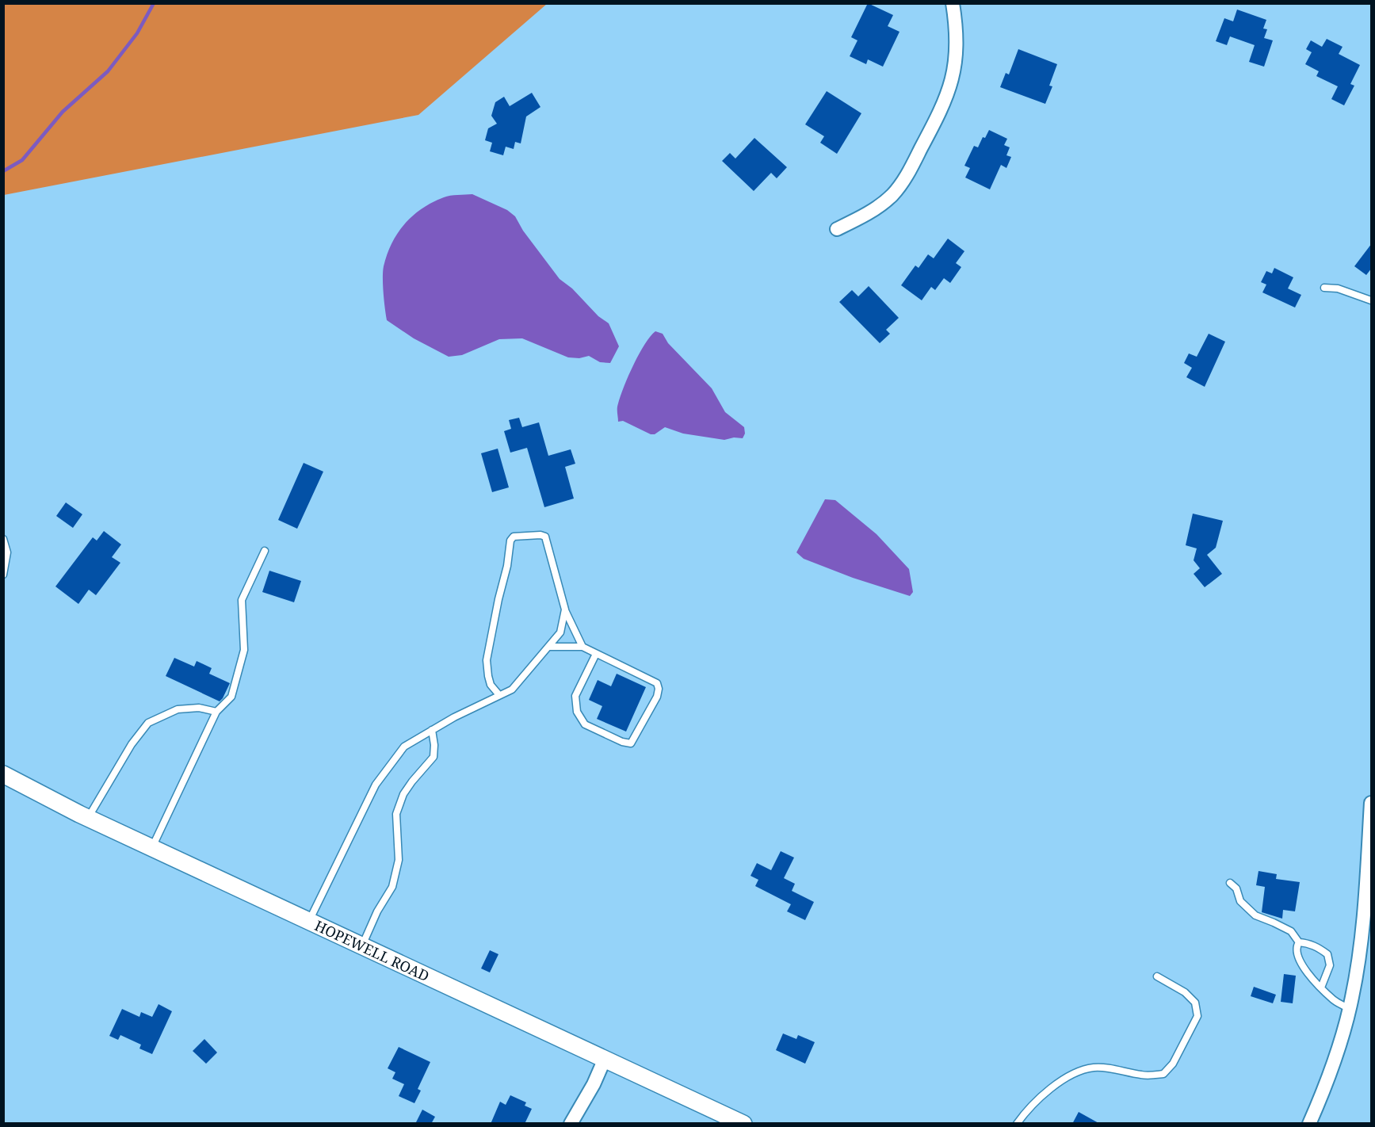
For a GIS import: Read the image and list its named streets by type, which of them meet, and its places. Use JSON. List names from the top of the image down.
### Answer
{
  "streets": {
    "street": ["HOPEWELL ROAD"]
  }
}
